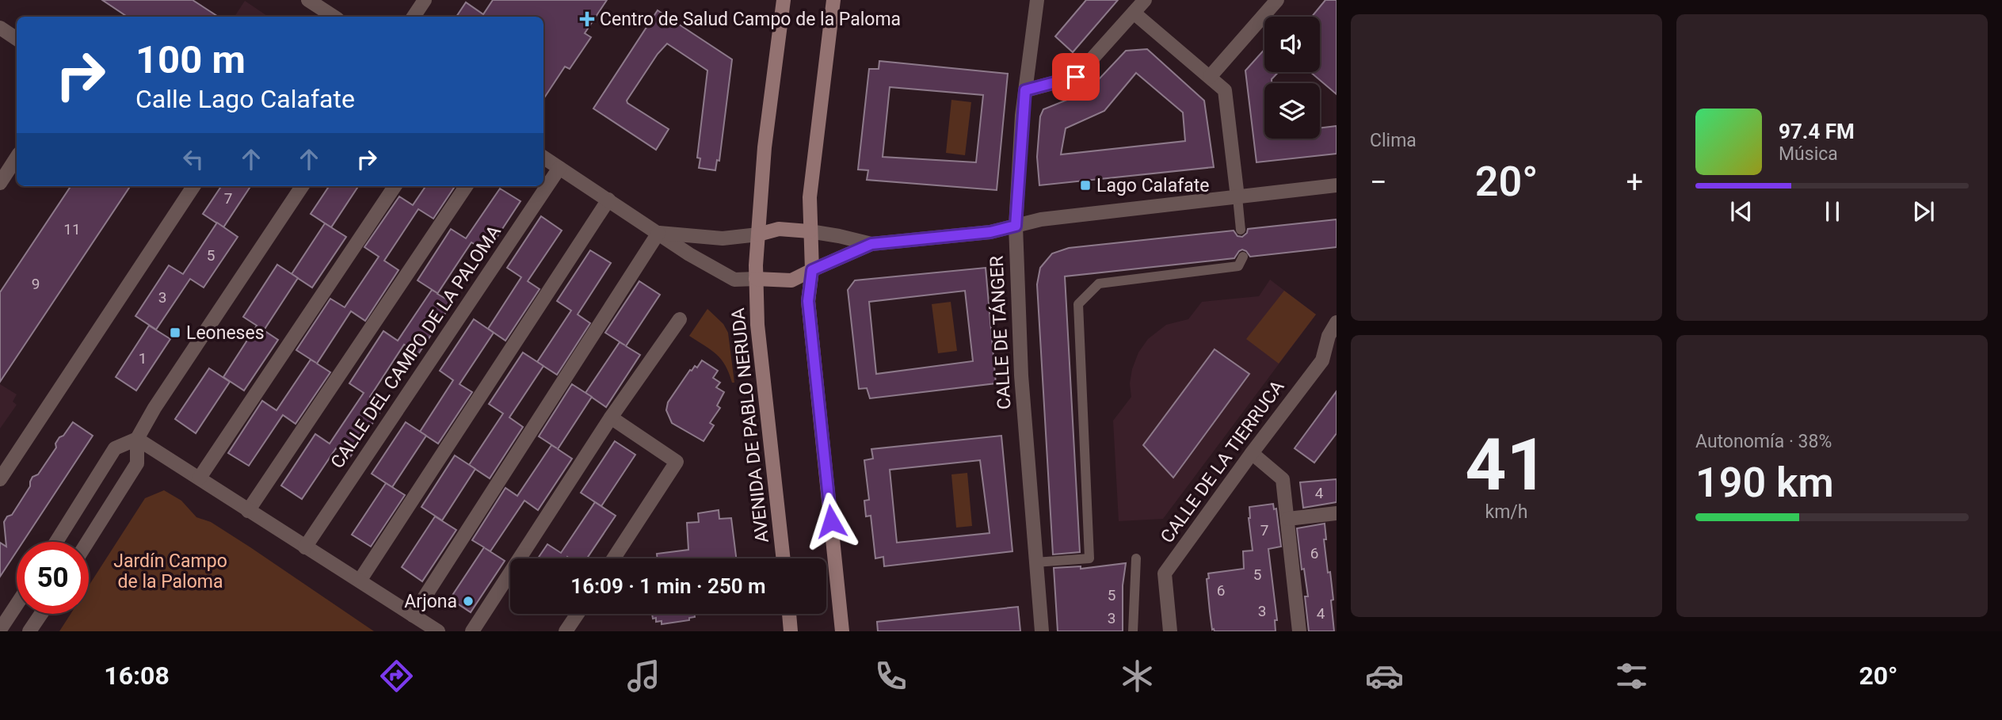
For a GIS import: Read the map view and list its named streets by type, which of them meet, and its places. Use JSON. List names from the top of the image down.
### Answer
{
  "streets": {
    "main road": ["AVENIDA DE PABLO NERUDA"],
    "street": ["CALLE DE TÁNGER", "CALLE DEL CAMPO DE LA PALOMA", "CALLE DE LA TIERRUCA"]
  },
  "parks": ["Jardín Campo de la Paloma"],
  "places": {
    "health": ["Centro de Salud Campo de la Paloma"],
    "transit": ["Lago Calafate", "Leoneses"],
    "other": ["Arjona"]
  },
  "house_numbers": [
    "7",
    "11",
    "5",
    "9",
    "3",
    "1",
    "4",
    "7",
    "6",
    "5",
    "6",
    "5",
    "3",
    "4",
    "3"
  ],
  "page": {
    "tile": [
      "Clima",
      ["41", "km/h"],
      ["Autonomía · 38%", "190 km"]
    ],
    "turn": ["100 m", "Calle Lago Calafate"],
    "song": ["97.4 FM", "Música"],
    "heat": ["−", "20°", "+"],
    "limit": "50",
    "trip": "16:09 · 1 min · 250 m",
    "tabs": ["16:08", "20°"]
  }
}
